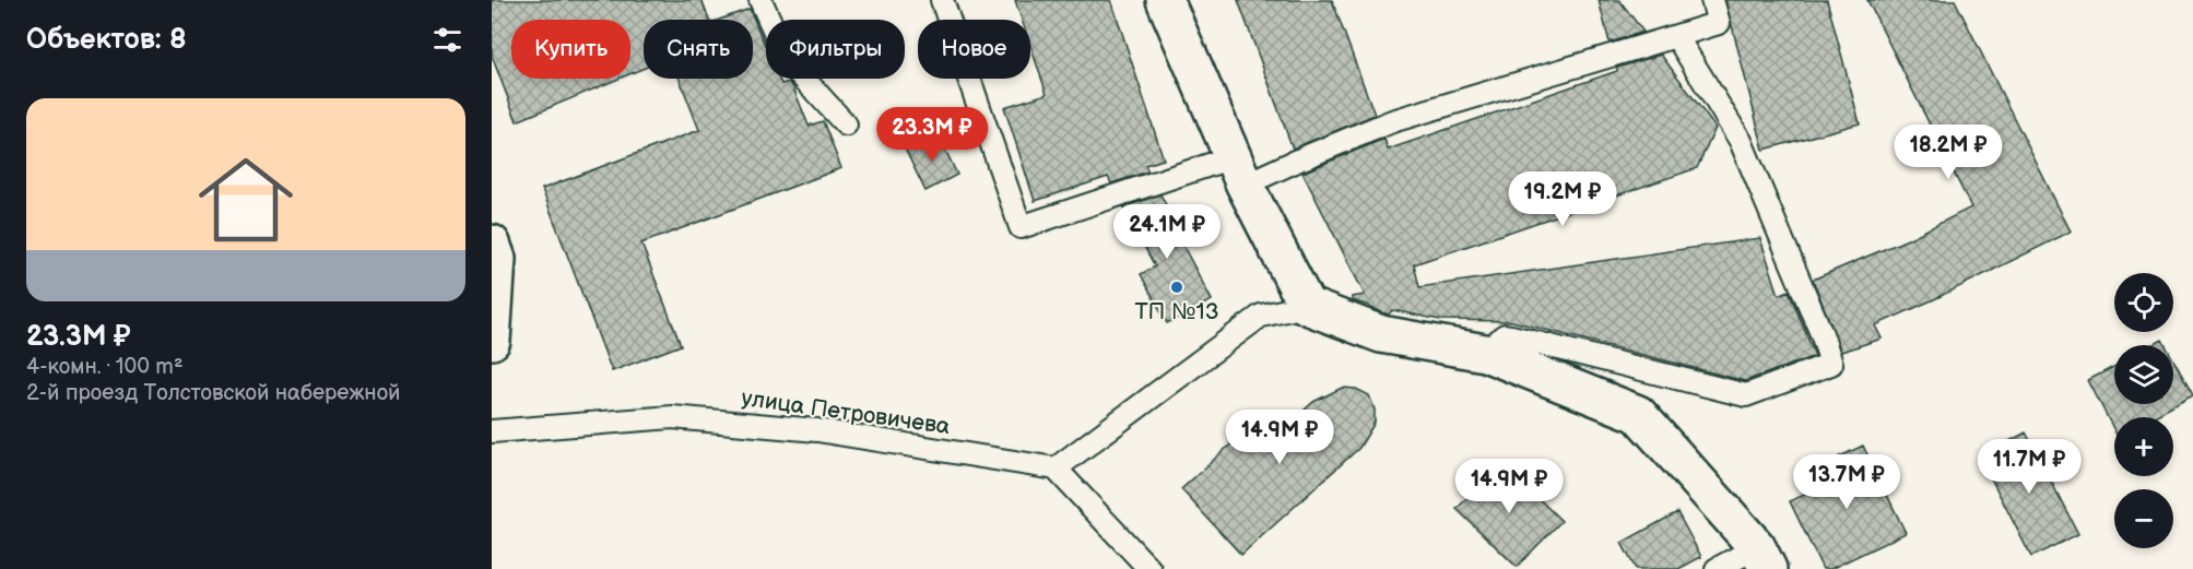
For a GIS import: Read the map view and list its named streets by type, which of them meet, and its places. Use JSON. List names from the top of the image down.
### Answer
{
  "streets": {
    "lane": ["улица Петровичева"]
  },
  "places": ["ТП №13"],
  "page": {
    "heading": "Объектов: 8",
    "chip": [
      "Купить",
      "Снять",
      "Фильтры",
      "Новое"
    ],
    "list": [
      {
        "name": "23.3M ₽",
        "note": "4-комн. · 100 m² · 2-й проезд Толстовской набережной"
      }
    ],
    "price": [
      "23.3M ₽",
      "18.2M ₽",
      "19.2M ₽",
      "24.1M ₽",
      "14.9M ₽",
      "11.7M ₽",
      "13.7M ₽",
      "14.9M ₽"
    ],
    "map_buttons": ["+", "−"]
  }
}
